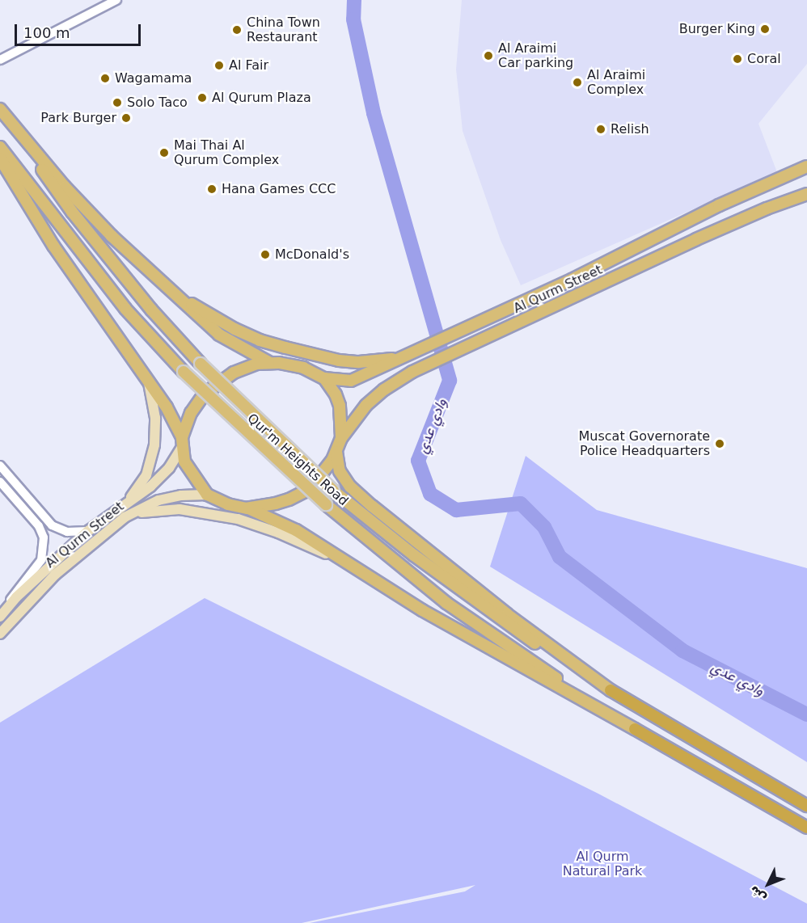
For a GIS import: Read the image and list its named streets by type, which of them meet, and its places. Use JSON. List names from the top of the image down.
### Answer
{
  "streets": {
    "main road": ["Al Qurm Street", "Qur'm Heights Road"]
  },
  "water": ["وادي عدي"],
  "parks": ["Al Qurm Natural Park"],
  "places": [
    "Burger King",
    "China Town Restaurant",
    "Al Araimi Car parking",
    "Coral",
    "Al Fair",
    "Wagamama",
    "Al Araimi Complex",
    "Al Qurum Plaza",
    "Solo Taco",
    "Park Burger",
    "Relish",
    "Mai Thai Al Qurum Complex",
    "Hana Games CCC",
    "McDonald's",
    "Muscat Governorate Police Headquarters"
  ],
  "scale_bar": "100 m",
  "north": "bottom left"
}
